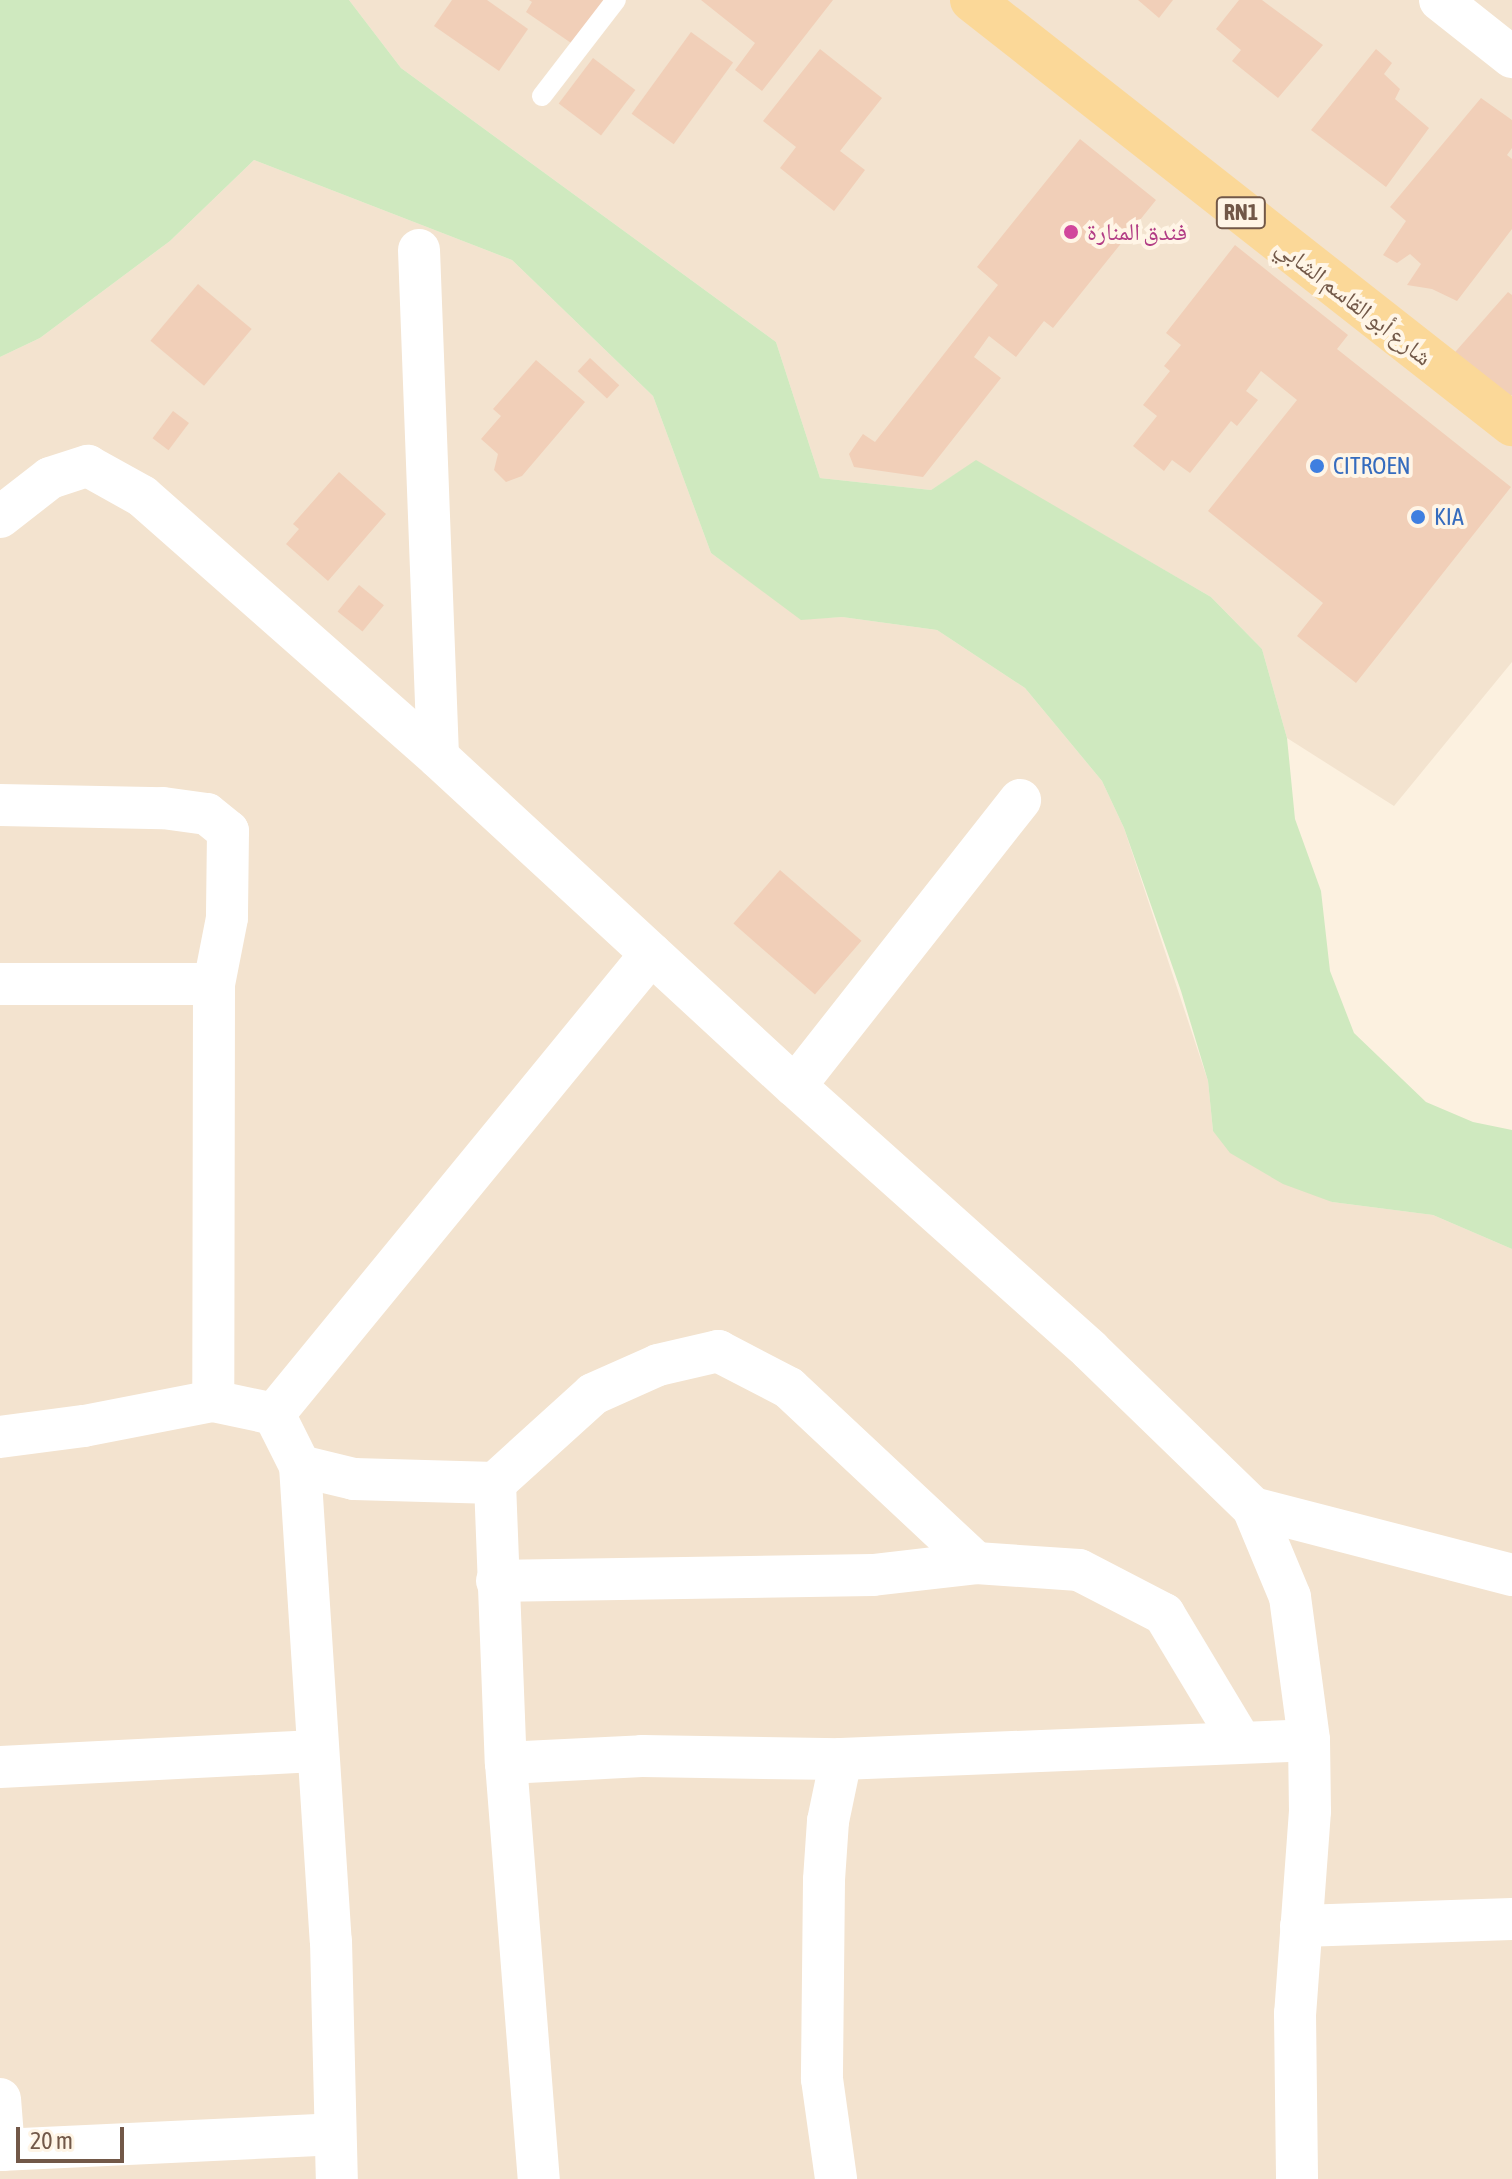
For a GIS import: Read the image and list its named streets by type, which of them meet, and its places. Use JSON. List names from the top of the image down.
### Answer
{
  "streets": {
    "main road": ["RN1", "شارع أبو القاسم الشابي"]
  },
  "places": ["فندق المنارة", "CITROEN", "KIA"],
  "scale_bar": "20 m"
}
